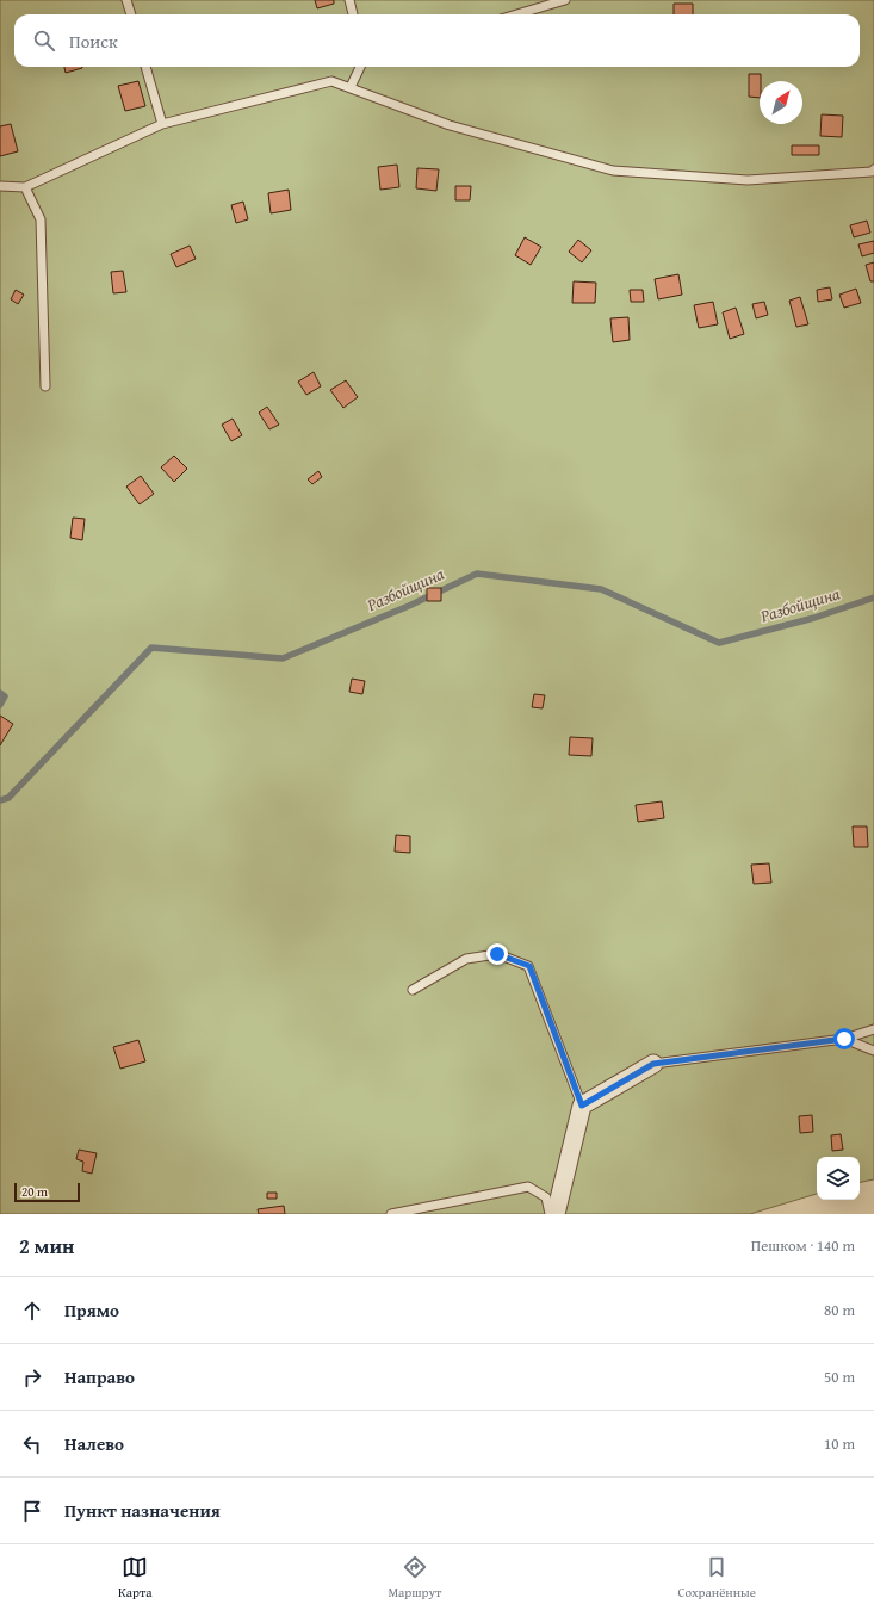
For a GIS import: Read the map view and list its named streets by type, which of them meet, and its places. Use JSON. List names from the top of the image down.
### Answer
{
  "water": ["Разбойщина"],
  "scale_bar": "20 m",
  "north": "top right",
  "page": {
    "search": "Поиск",
    "scale": "20 m",
    "heading": ["2 мин", "Пешком · 140 m"],
    "list": [
      ["Прямо", "80 m"],
      ["Направо", "50 m"],
      ["Налево", "10 m"],
      "Пункт назначения"
    ],
    "nav": ["Карта", "Маршрут", "Сохранённые"]
  }
}
